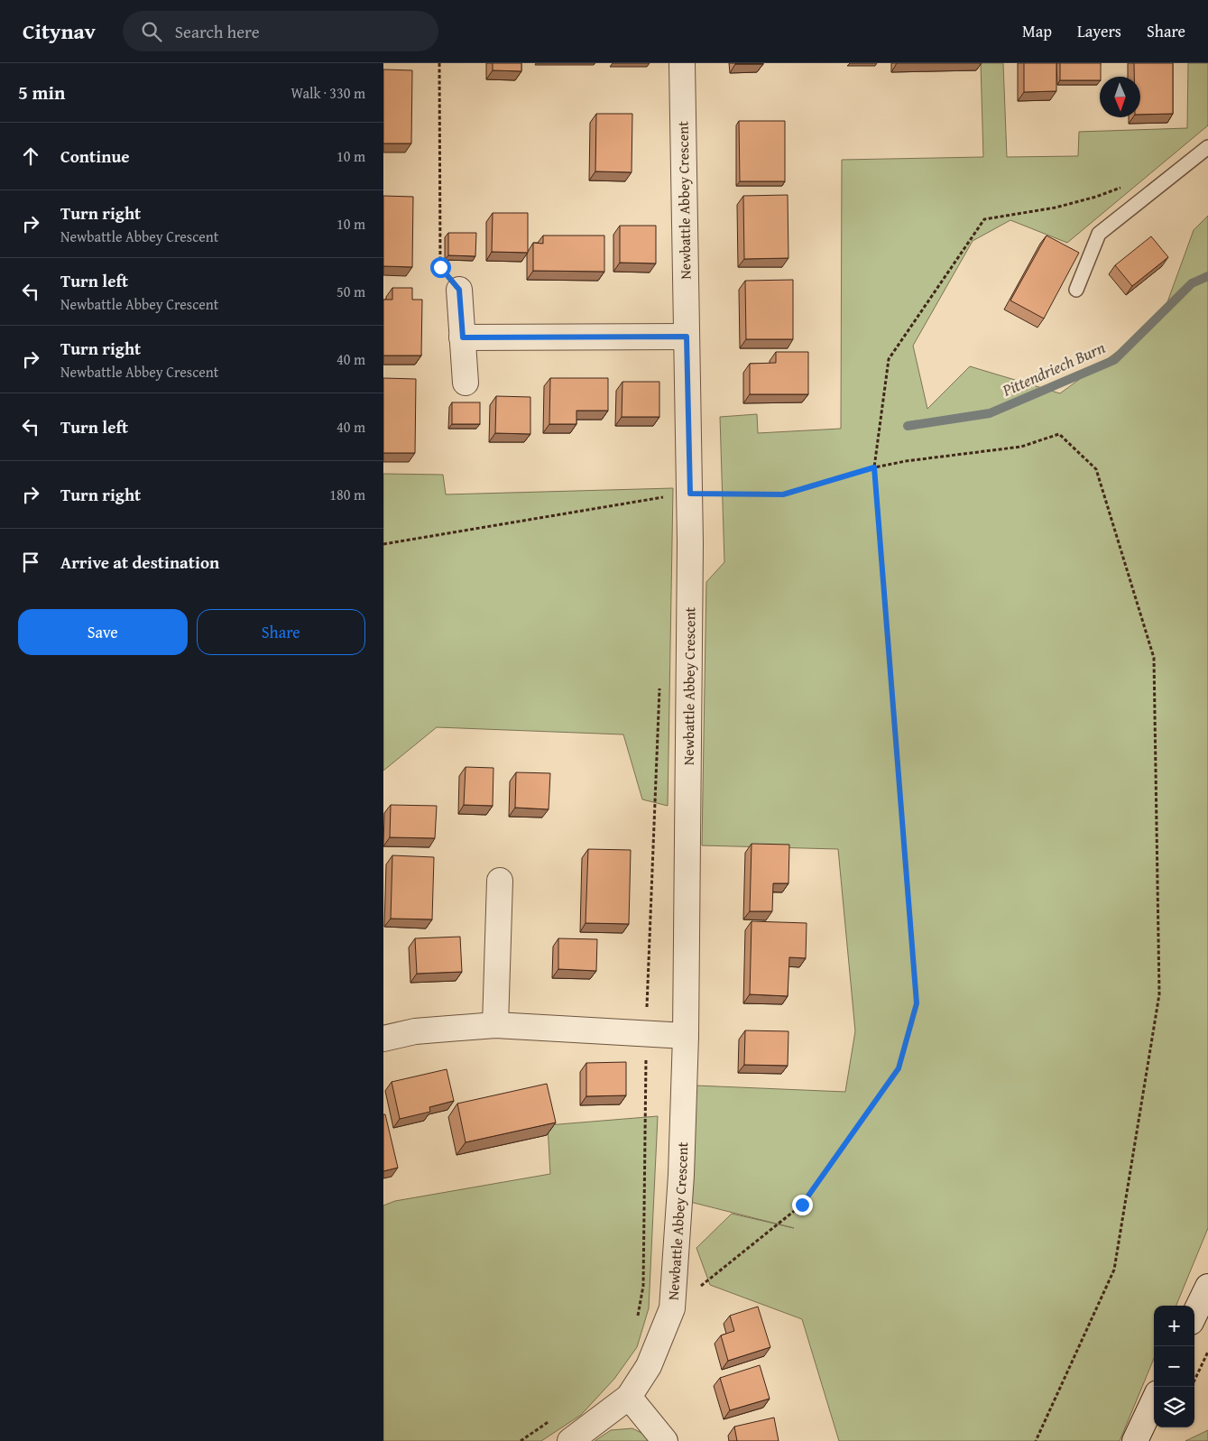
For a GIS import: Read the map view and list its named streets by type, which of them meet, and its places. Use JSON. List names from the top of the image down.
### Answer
{
  "streets": {
    "street": ["Newbattle Abbey Crescent"]
  },
  "water": ["Pittendriech Burn"],
  "north": "bottom",
  "page": {
    "header": "Citynav",
    "search": "Search here",
    "nav": ["Map", "Layers", "Share"],
    "heading": ["5 min", "Walk · 330 m"],
    "list": [
      ["Continue", "10 m"],
      ["Turn right", "Newbattle Abbey Crescent", "10 m"],
      ["Turn left", "Newbattle Abbey Crescent", "50 m"],
      ["Turn right", "Newbattle Abbey Crescent", "40 m"],
      ["Turn left", "40 m"],
      ["Turn right", "180 m"],
      "Arrive at destination"
    ],
    "buttons": ["Save", "Share"],
    "map_buttons": ["+", "−"]
  }
}
